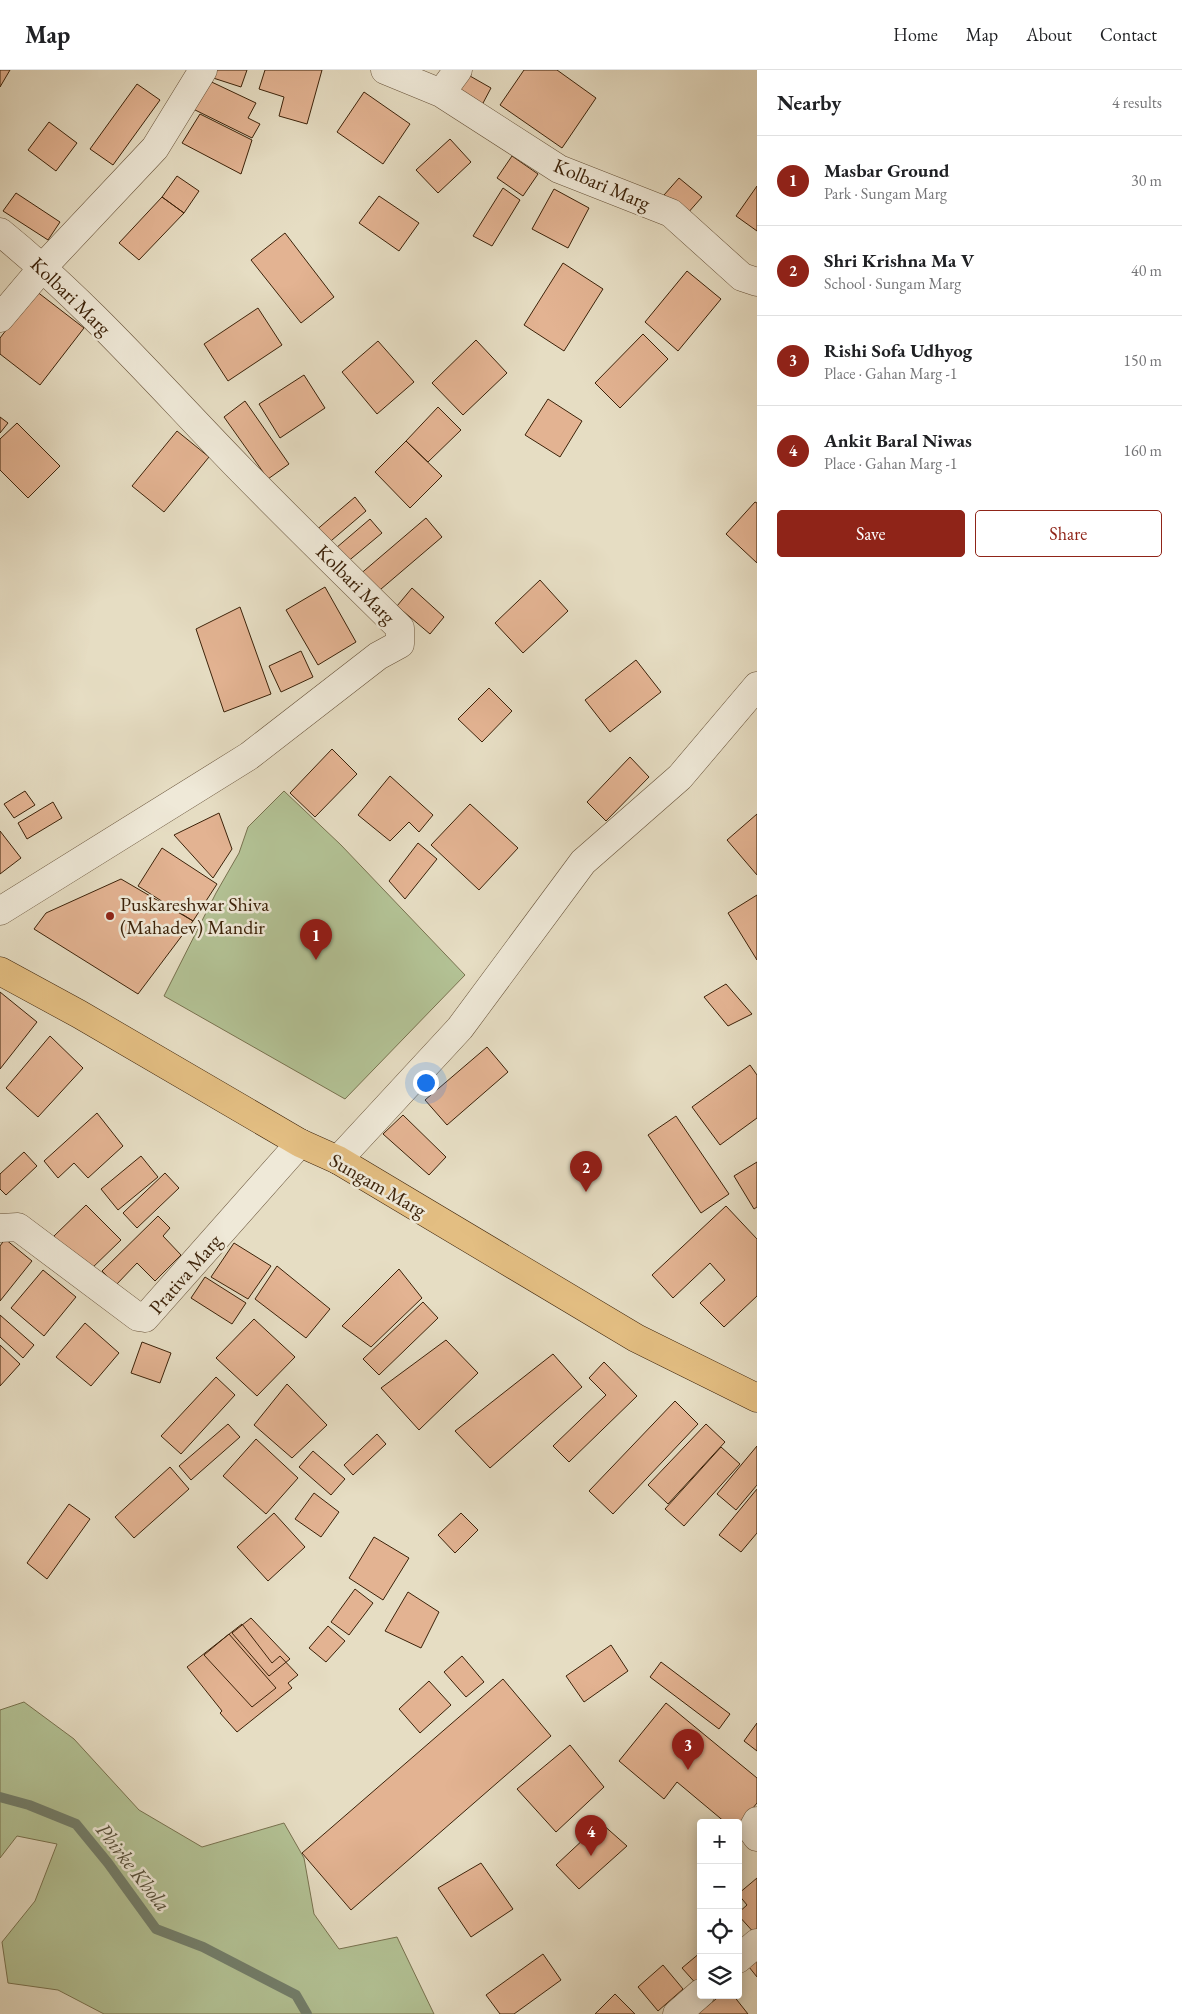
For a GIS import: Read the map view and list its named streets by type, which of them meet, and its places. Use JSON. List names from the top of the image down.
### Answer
{
  "streets": {
    "main road": ["Sungam Marg"],
    "street": ["Kolbari Marg", "Prativa Marg"]
  },
  "crossings": [
    ["Sungam Marg", "Prativa Marg"]
  ],
  "water": ["Phirke Khola"],
  "places": ["Puskareshwar Shiva (Mahadev) Mandir"],
  "page": {
    "header": "Map",
    "nav": [
      "Home",
      "Map",
      "About",
      "Contact"
    ],
    "heading": ["Nearby", "4 results"],
    "list": [
      {
        "mark": "1",
        "name": "Masbar Ground",
        "note": "Park · Sungam Marg",
        "value": "30 m"
      },
      {
        "mark": "2",
        "name": "Shri Krishna Ma V",
        "note": "School · Sungam Marg",
        "value": "40 m"
      },
      {
        "mark": "3",
        "name": "Rishi Sofa Udhyog",
        "note": "Place · Gahan Marg -1",
        "value": "150 m"
      },
      {
        "mark": "4",
        "name": "Ankit Baral Niwas",
        "note": "Place · Gahan Marg -1",
        "value": "160 m"
      }
    ],
    "buttons": ["Save", "Share"],
    "pins": [
      "1",
      "2",
      "3",
      "4"
    ],
    "map_buttons": ["+", "−"]
  }
}
